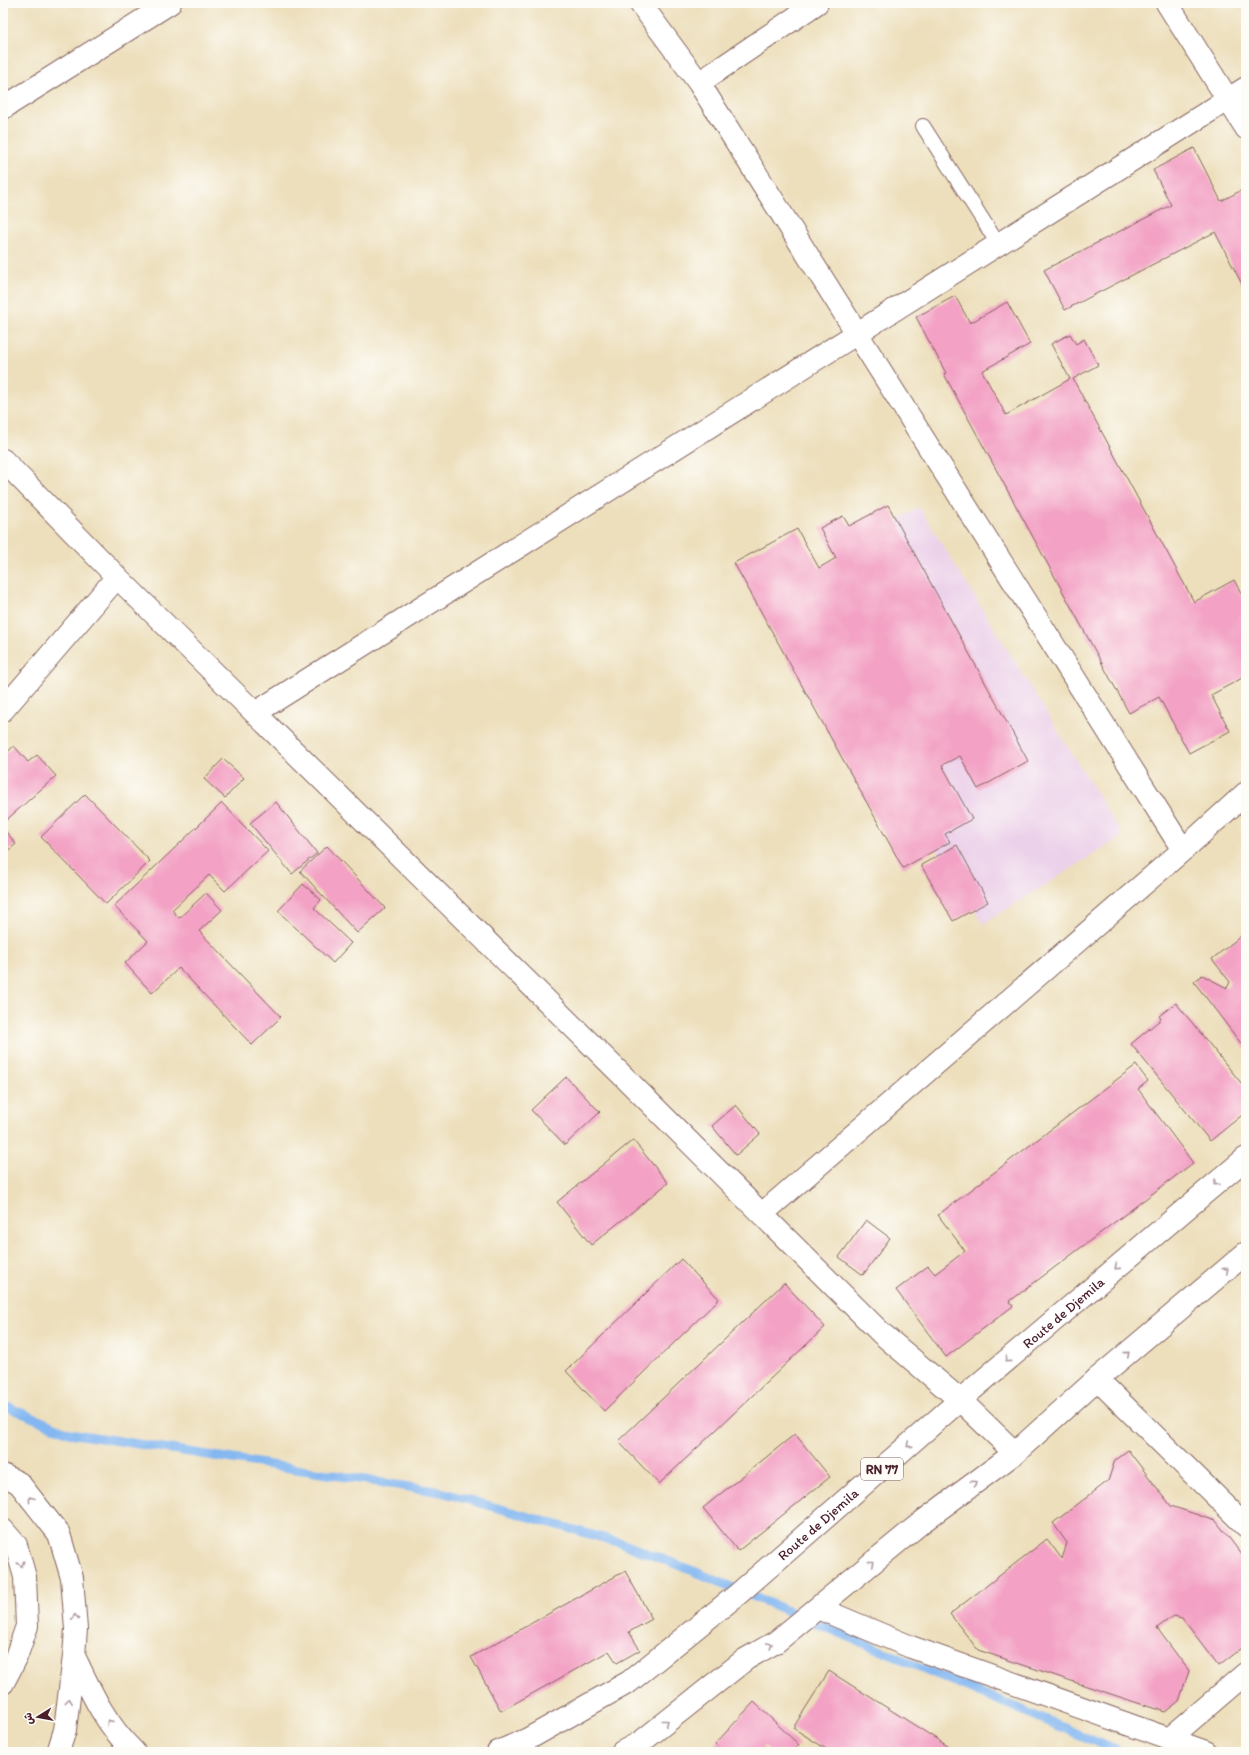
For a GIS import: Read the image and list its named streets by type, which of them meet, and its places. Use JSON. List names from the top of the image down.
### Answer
{
  "streets": {
    "main road": ["Route de Djemila", "RN 77"]
  },
  "north": "left"
}
